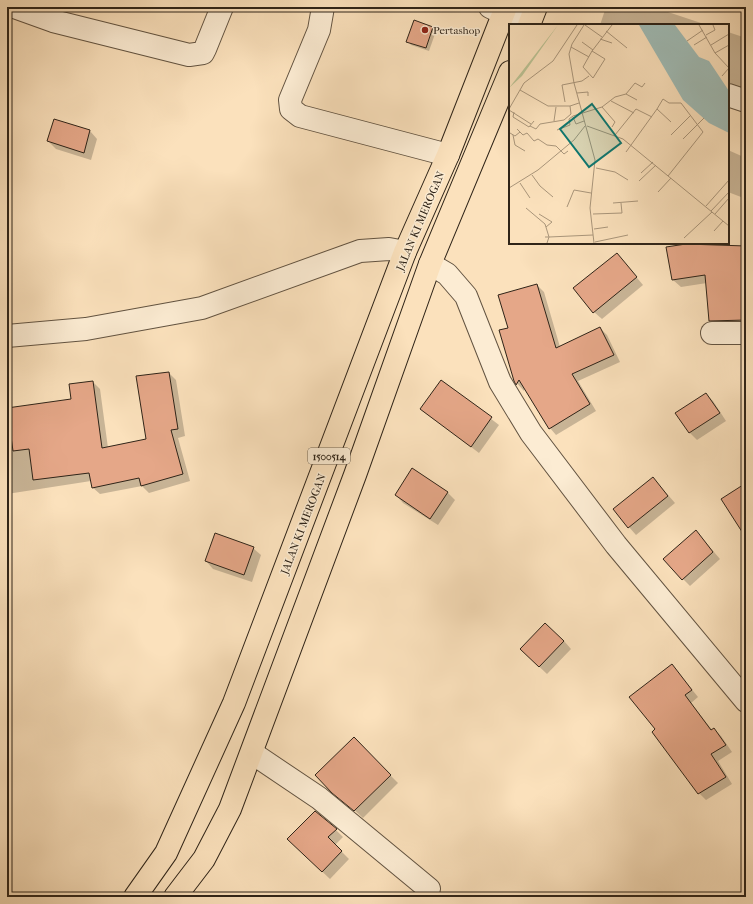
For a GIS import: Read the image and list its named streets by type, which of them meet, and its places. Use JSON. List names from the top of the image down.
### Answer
{
  "streets": {
    "highway": ["JALAN KI MEROGAN", "1500514"]
  },
  "places": ["Pertashop"]
}
